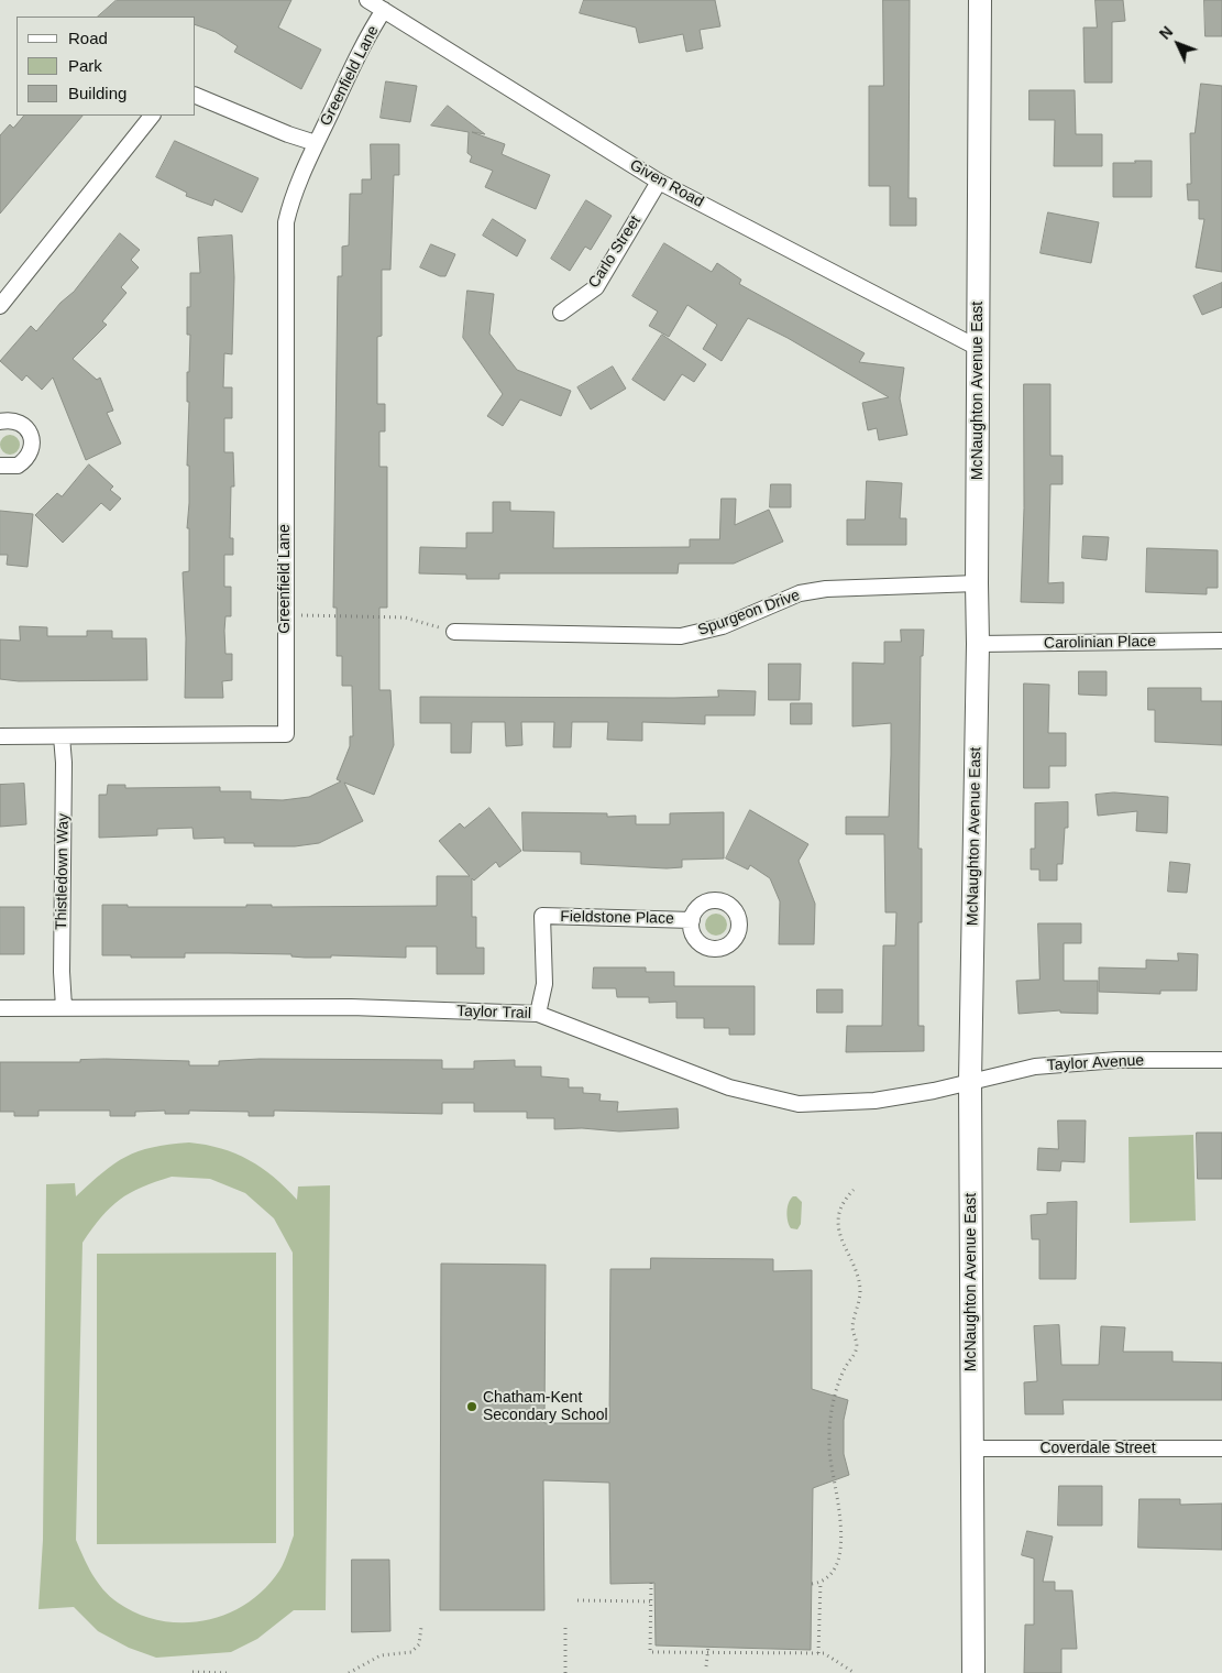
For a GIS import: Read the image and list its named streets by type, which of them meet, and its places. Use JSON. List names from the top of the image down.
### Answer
{
  "streets": {
    "main road": ["McNaughton Avenue East"],
    "street": [
      "Greenfield Lane",
      "Given Road",
      "Carlo Street",
      "Spurgeon Drive",
      "Carolinian Place",
      "Thistledown Way",
      "Fieldstone Place",
      "Taylor Trail",
      "Taylor Avenue",
      "Coverdale Street"
    ]
  },
  "crossings": [
    ["Greenfield Lane", "Given Road"],
    ["Greenfield Lane", "Thistledown Way"],
    ["Given Road", "Carlo Street"],
    ["Given Road", "McNaughton Avenue East"],
    ["McNaughton Avenue East", "Spurgeon Drive"],
    ["McNaughton Avenue East", "Carolinian Place"],
    ["McNaughton Avenue East", "Taylor Trail"],
    ["McNaughton Avenue East", "Taylor Avenue"],
    ["McNaughton Avenue East", "Coverdale Street"],
    ["Thistledown Way", "Taylor Trail"],
    ["Fieldstone Place", "Taylor Trail"],
    ["Taylor Trail", "Taylor Avenue"]
  ],
  "places": ["Chatham-Kent Secondary School"],
  "legend": ["Road", "Park", "Building"],
  "north": "top left"
}
